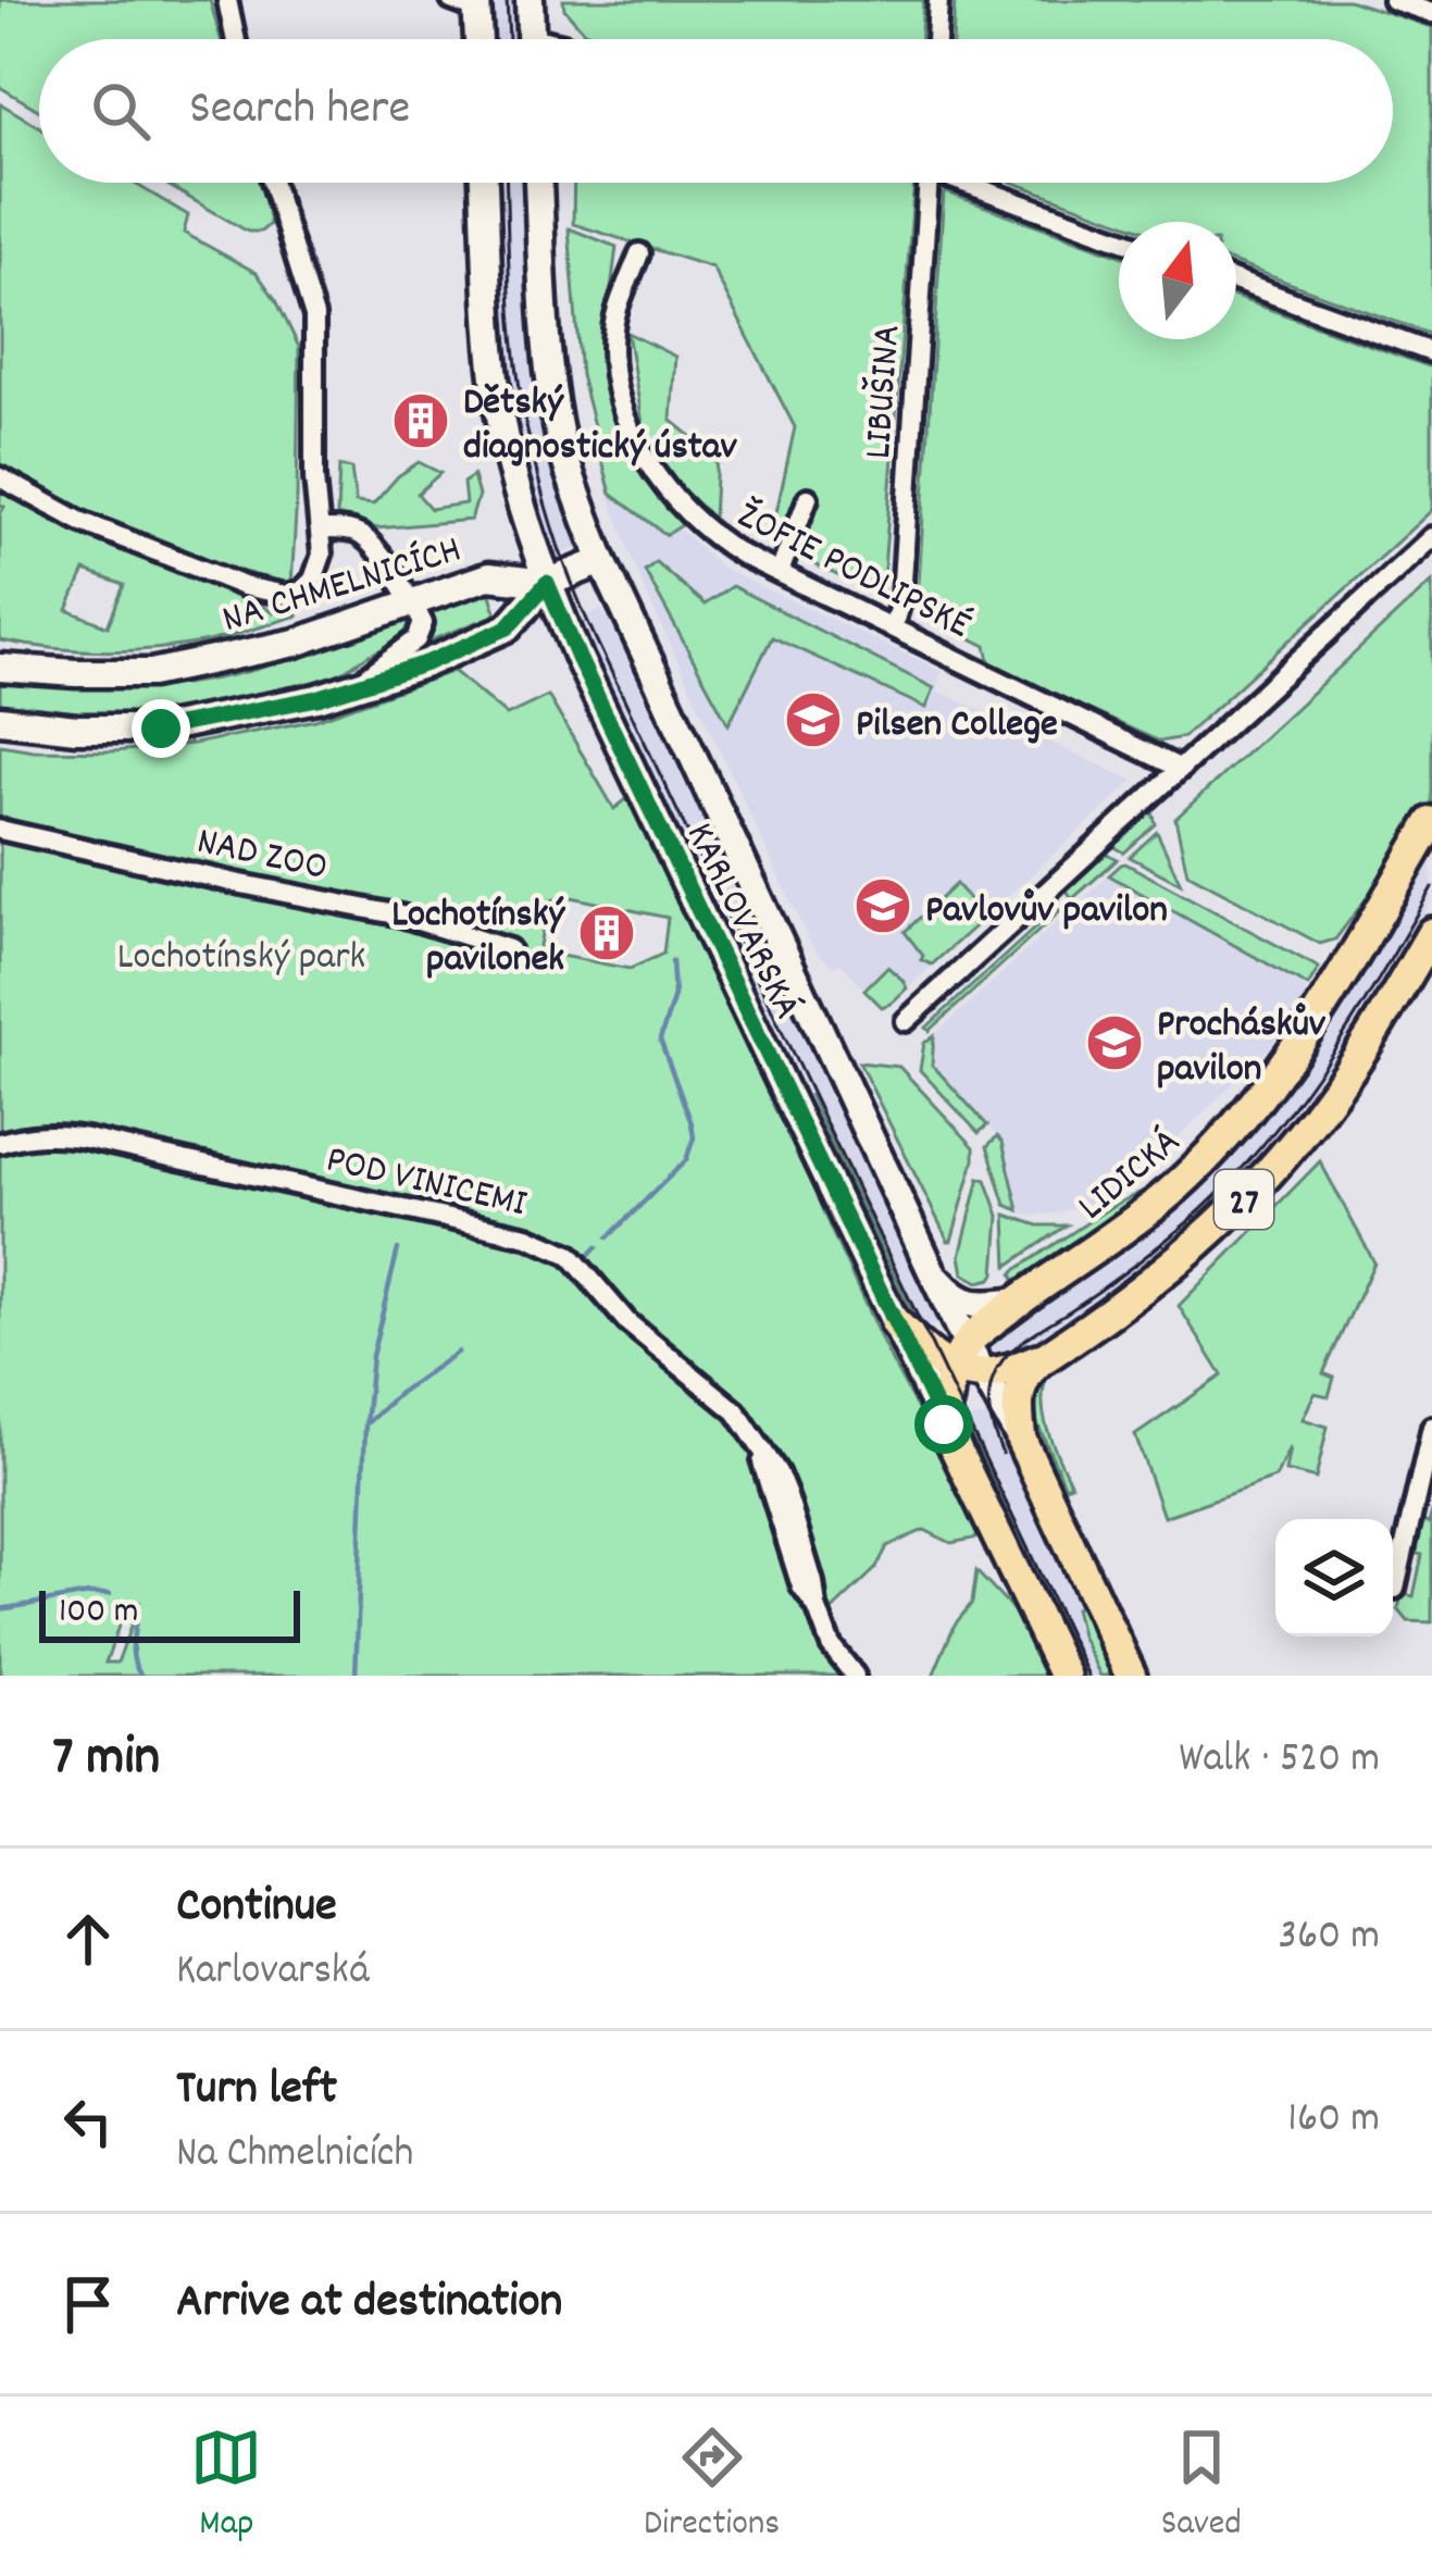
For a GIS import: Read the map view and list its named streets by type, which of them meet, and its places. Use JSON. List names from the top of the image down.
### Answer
{
  "streets": {
    "main road": [
      "NA CHMELNICÍCH",
      "KARLOVARSKÁ",
      "LIDICKÁ",
      "27"
    ],
    "street": [
      "LIBUŠINA",
      "ŽOFIE PODLIPSKÉ",
      "NAD ZOO",
      "POD VINICEMI"
    ]
  },
  "crossings": [
    ["LIBUŠINA", "ŽOFIE PODLIPSKÉ"],
    ["NA CHMELNICÍCH", "KARLOVARSKÁ"],
    ["KARLOVARSKÁ", "LIDICKÁ"]
  ],
  "parks": ["Lochotínský park"],
  "places": {
    "building": ["Dětský diagnostický ústav", "Lochotínský pavilonek"],
    "school or university": ["Pilsen College", "Pavlovův pavilon", "Procháskův pavilon"]
  },
  "scale_bar": "100 m",
  "north": "top",
  "page": {
    "search": "Search here",
    "scale": "100 m",
    "heading": ["7 min", "Walk · 520 m"],
    "list": [
      ["Continue", "Karlovarská", "360 m"],
      ["Turn left", "Na Chmelnicích", "160 m"],
      "Arrive at destination"
    ],
    "nav": ["Map", "Directions", "Saved"]
  }
}
